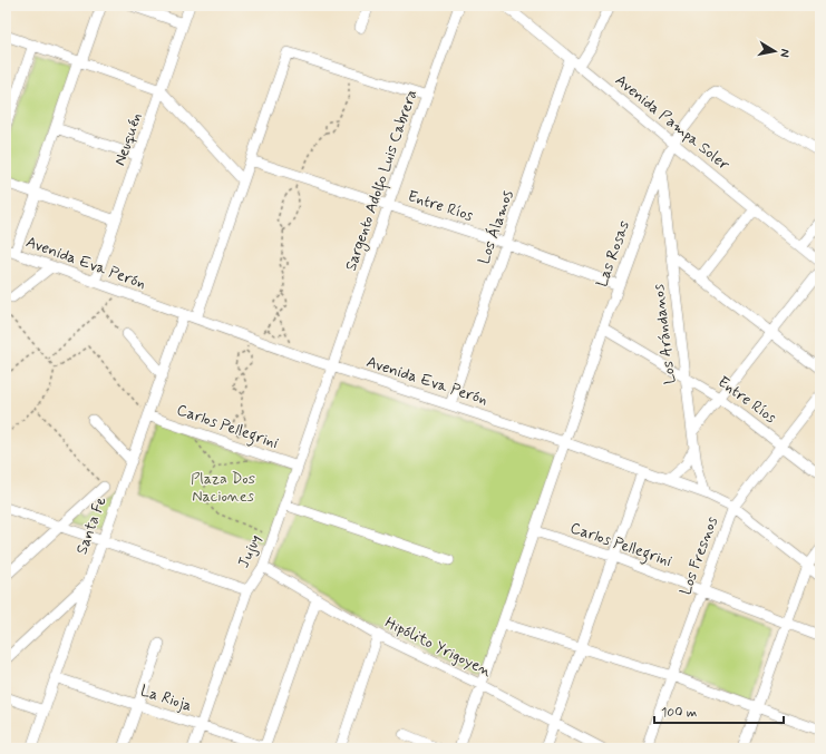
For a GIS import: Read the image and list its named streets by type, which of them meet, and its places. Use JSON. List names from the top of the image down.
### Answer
{
  "streets": {
    "street": [
      "Avenida Pampa Soler",
      "Neuquén",
      "Sargento Adolfo Luis Cabrera",
      "Entre Ríos",
      "Los Álamos",
      "Las Rosas",
      "Avenida Eva Perón",
      "Los Arándanos",
      "Carlos Pellegrini",
      "Santa Fe",
      "Jujuy",
      "Los Fresnos",
      "Hipólito Yrigoyen",
      "La Rioja"
    ]
  },
  "crossings": [
    ["Avenida Pampa Soler", "Los Álamos"],
    ["Avenida Pampa Soler", "Las Rosas"],
    ["Neuquén", "Avenida Eva Perón"],
    ["Sargento Adolfo Luis Cabrera", "Entre Ríos"],
    ["Sargento Adolfo Luis Cabrera", "Avenida Eva Perón"],
    ["Sargento Adolfo Luis Cabrera", "Jujuy"],
    ["Entre Ríos", "Los Álamos"],
    ["Entre Ríos", "Las Rosas"],
    ["Entre Ríos", "Los Arándanos"],
    ["Entre Ríos", "Los Fresnos"],
    ["Los Álamos", "Avenida Eva Perón"],
    ["Las Rosas", "Avenida Eva Perón"],
    ["Las Rosas", "Los Arándanos"],
    ["Las Rosas", "Carlos Pellegrini"],
    ["Las Rosas", "Hipólito Yrigoyen"],
    ["Avenida Eva Perón", "Los Arándanos"],
    ["Avenida Eva Perón", "Santa Fe"],
    ["Avenida Eva Perón", "Jujuy"],
    ["Avenida Eva Perón", "Los Fresnos"],
    ["Carlos Pellegrini", "Santa Fe"],
    ["Carlos Pellegrini", "Jujuy"],
    ["Carlos Pellegrini", "Los Fresnos"],
    ["Santa Fe", "La Rioja"],
    ["Jujuy", "Hipólito Yrigoyen"],
    ["Jujuy", "La Rioja"]
  ],
  "parks": ["Plaza Dos Naciones"],
  "scale_bar": "100 m",
  "north": "right"
}
